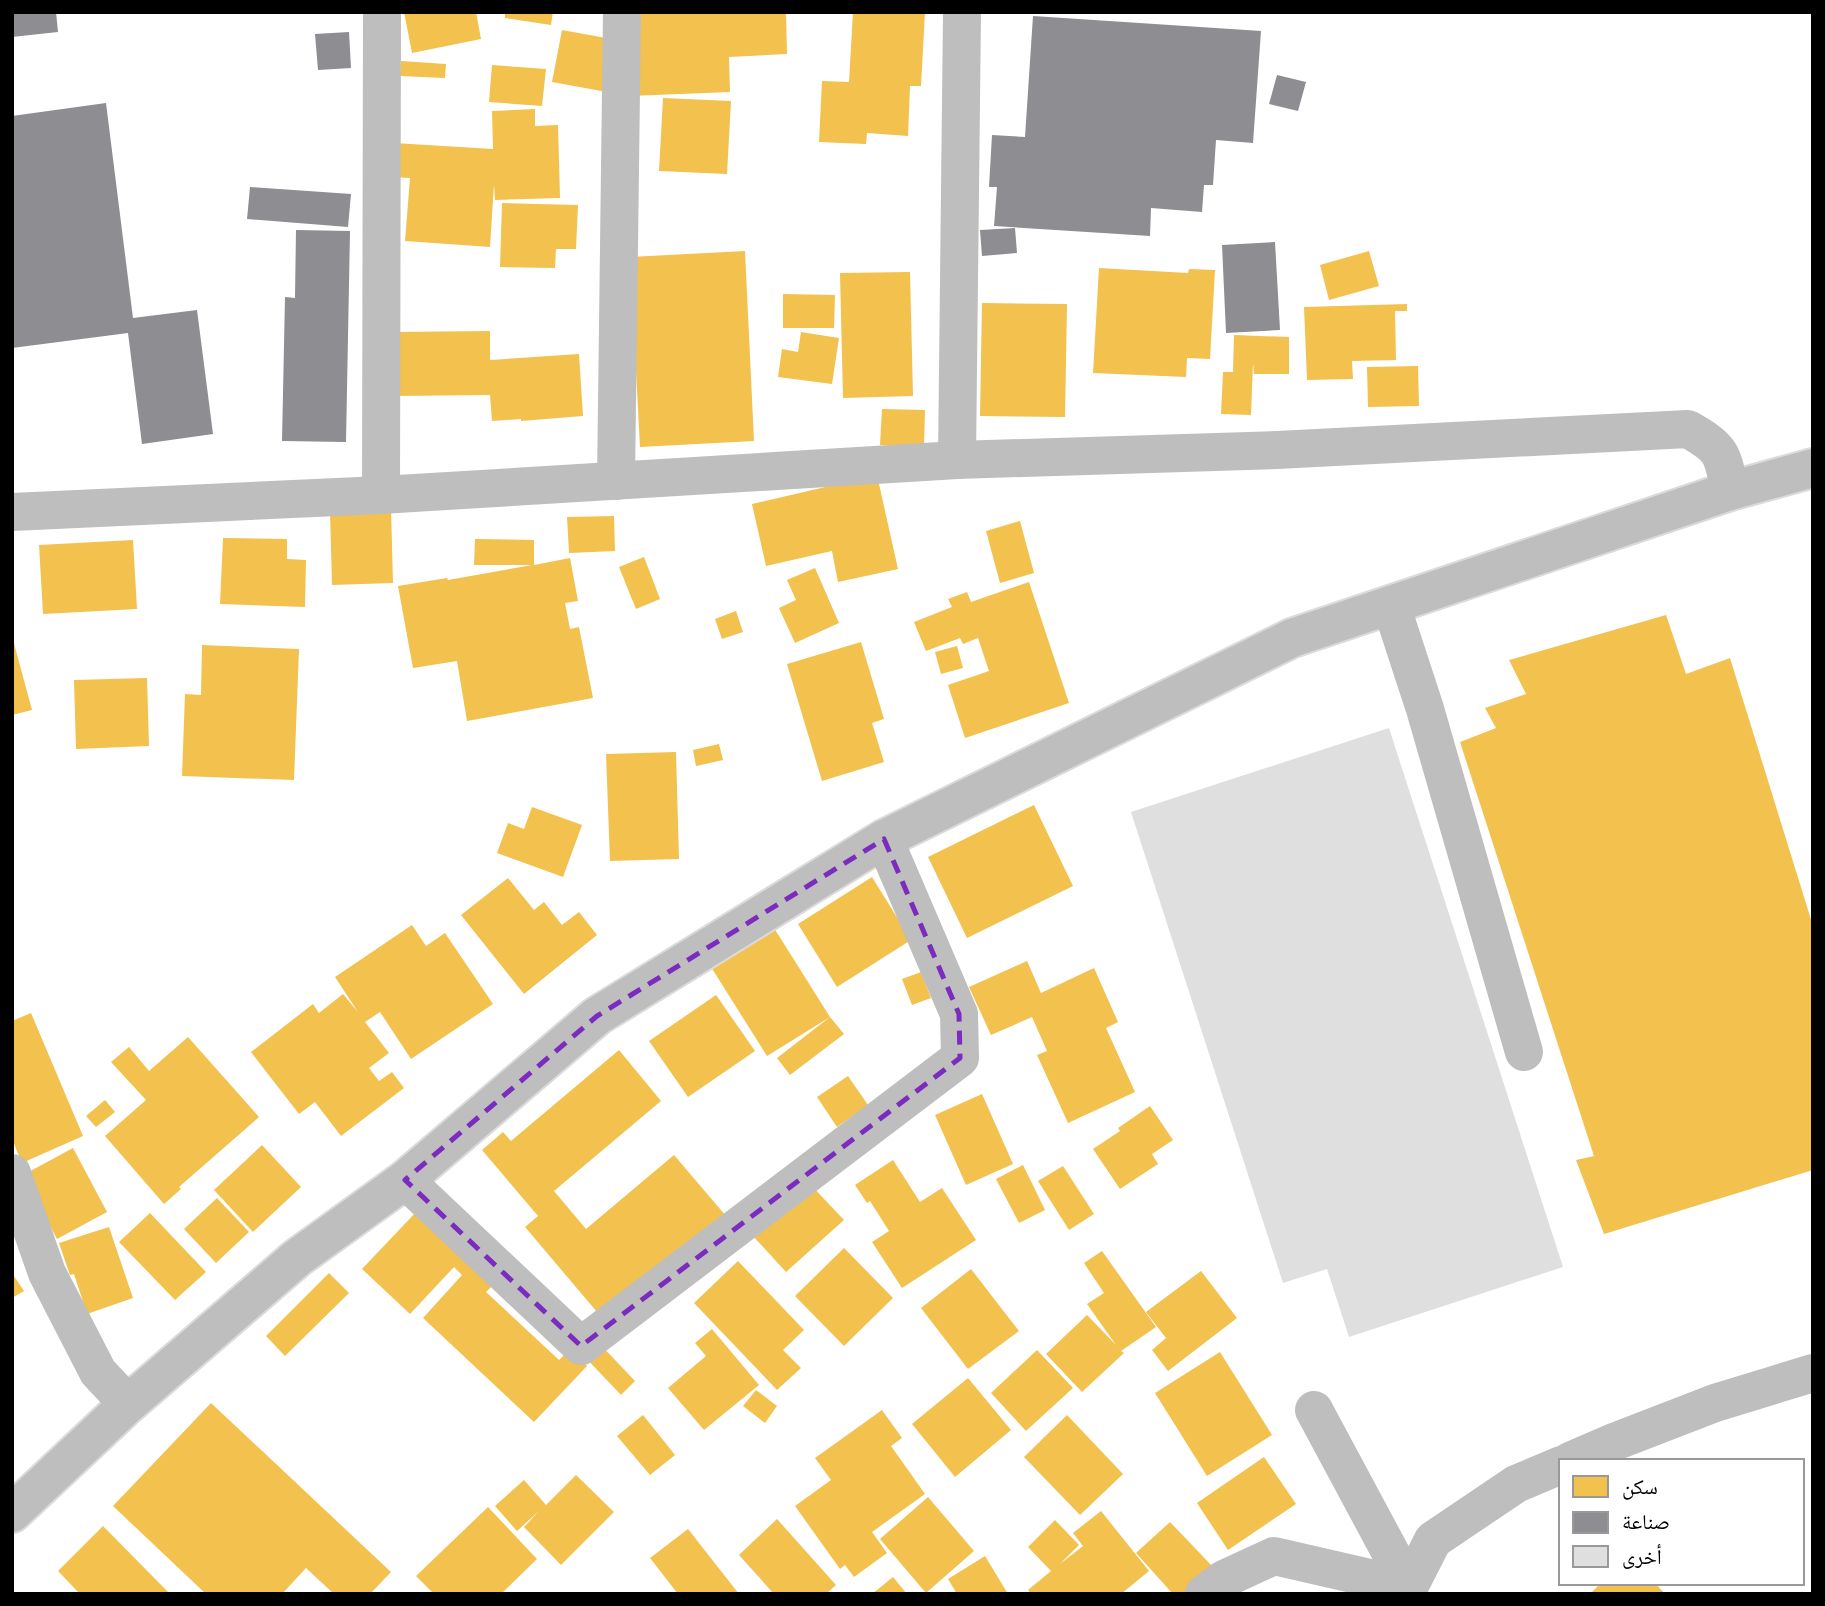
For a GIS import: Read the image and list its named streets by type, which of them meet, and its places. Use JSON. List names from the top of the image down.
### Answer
{
  "legend": ["سكن", "صناعة", "أخرى"]
}
